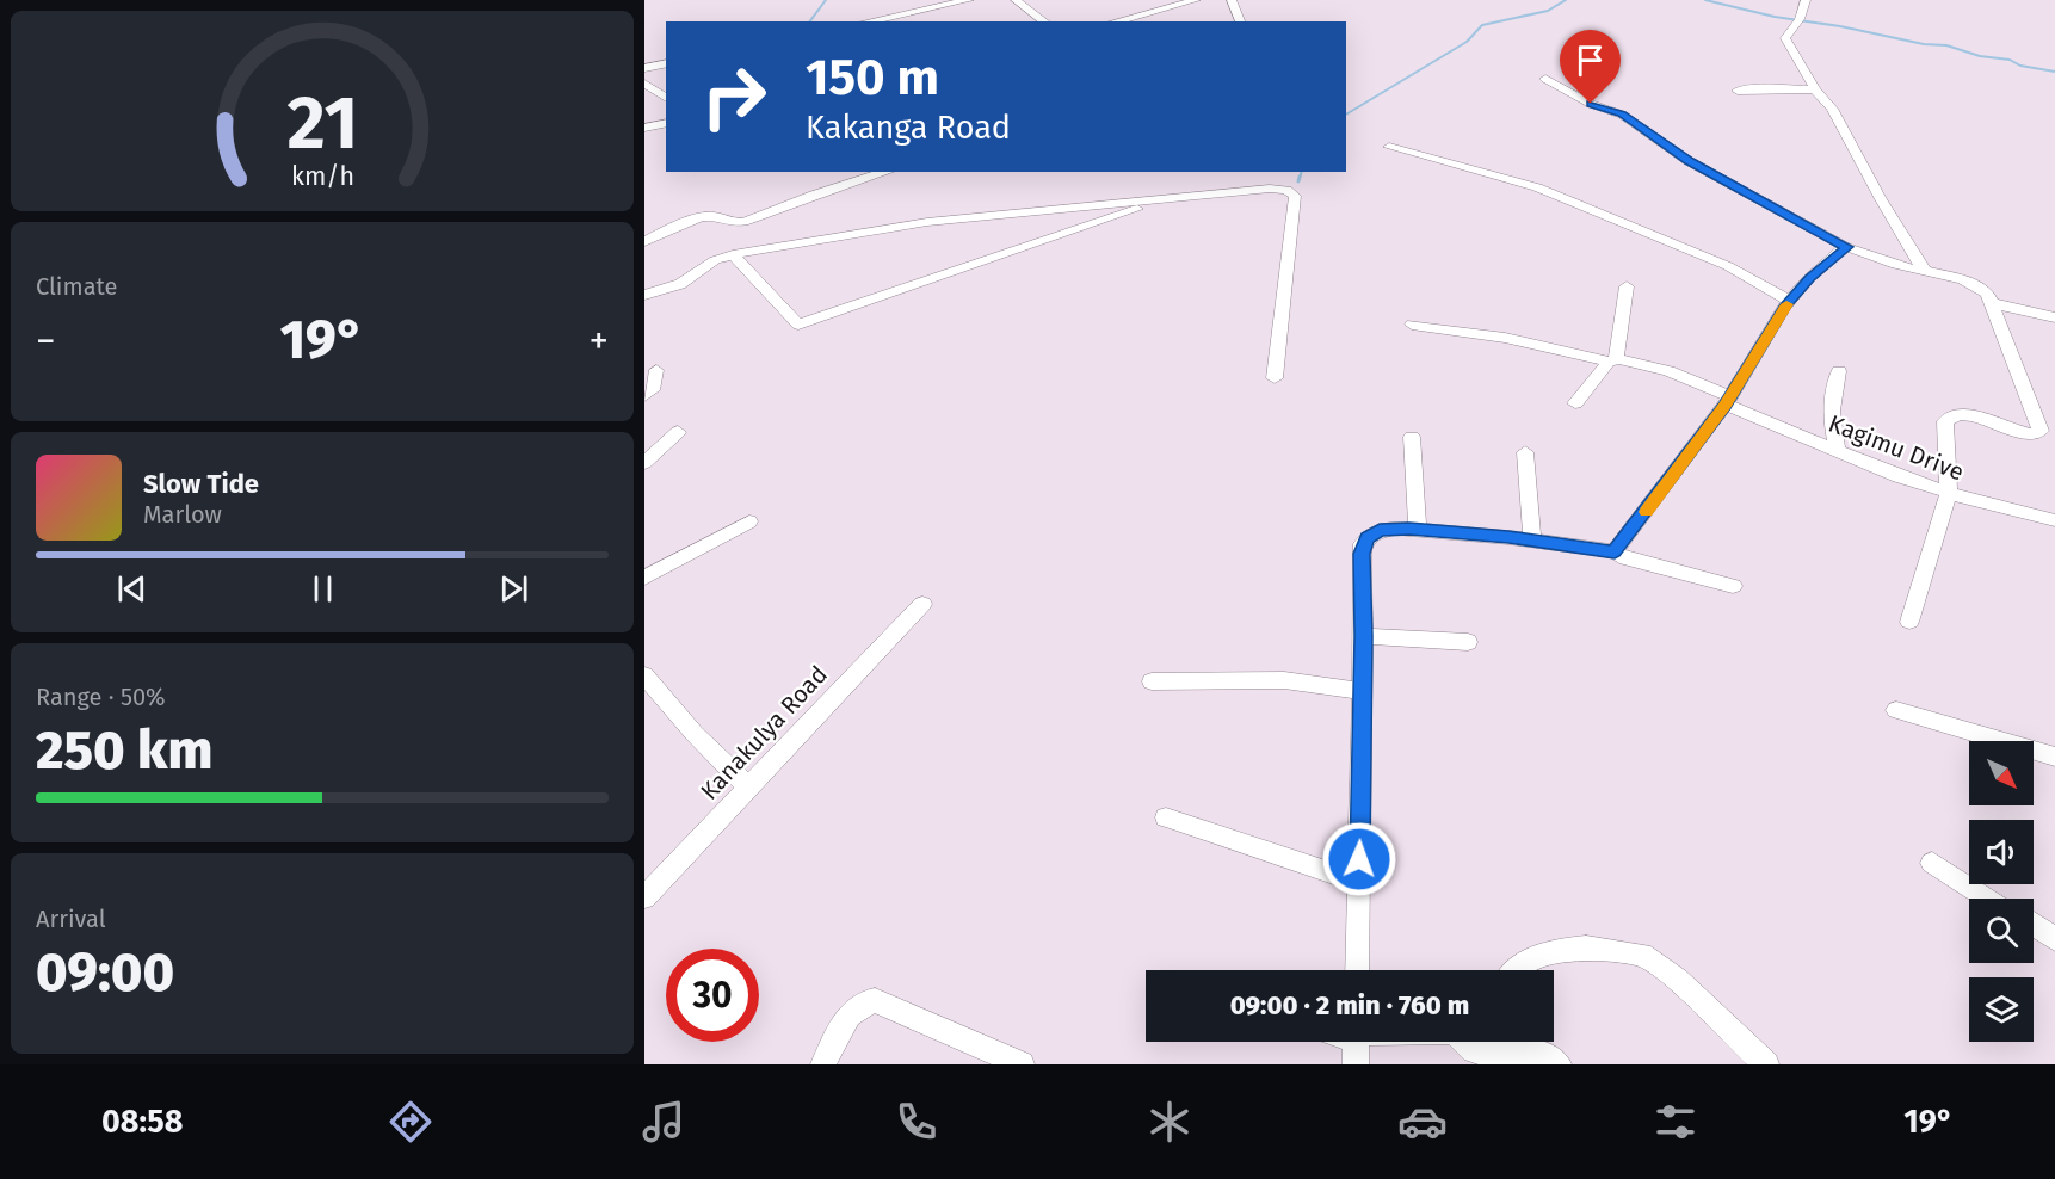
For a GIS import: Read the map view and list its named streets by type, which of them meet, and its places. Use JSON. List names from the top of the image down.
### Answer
{
  "streets": {
    "street": ["Kagimu Drive", "Kanakulya Road"]
  },
  "north": "bottom right",
  "page": {
    "turn": ["150 m", "Kakanga Road"],
    "tile": [
      "Climate",
      ["Range · 50%", "250 km"],
      ["Arrival", "09:00"]
    ],
    "heat": ["−", "19°", "+"],
    "song": ["Slow Tide", "Marlow"],
    "limit": "30",
    "trip": "09:00 · 2 min · 760 m",
    "tabs": ["08:58", "19°"],
    "gauge": ["21", "km/h"]
  }
}
